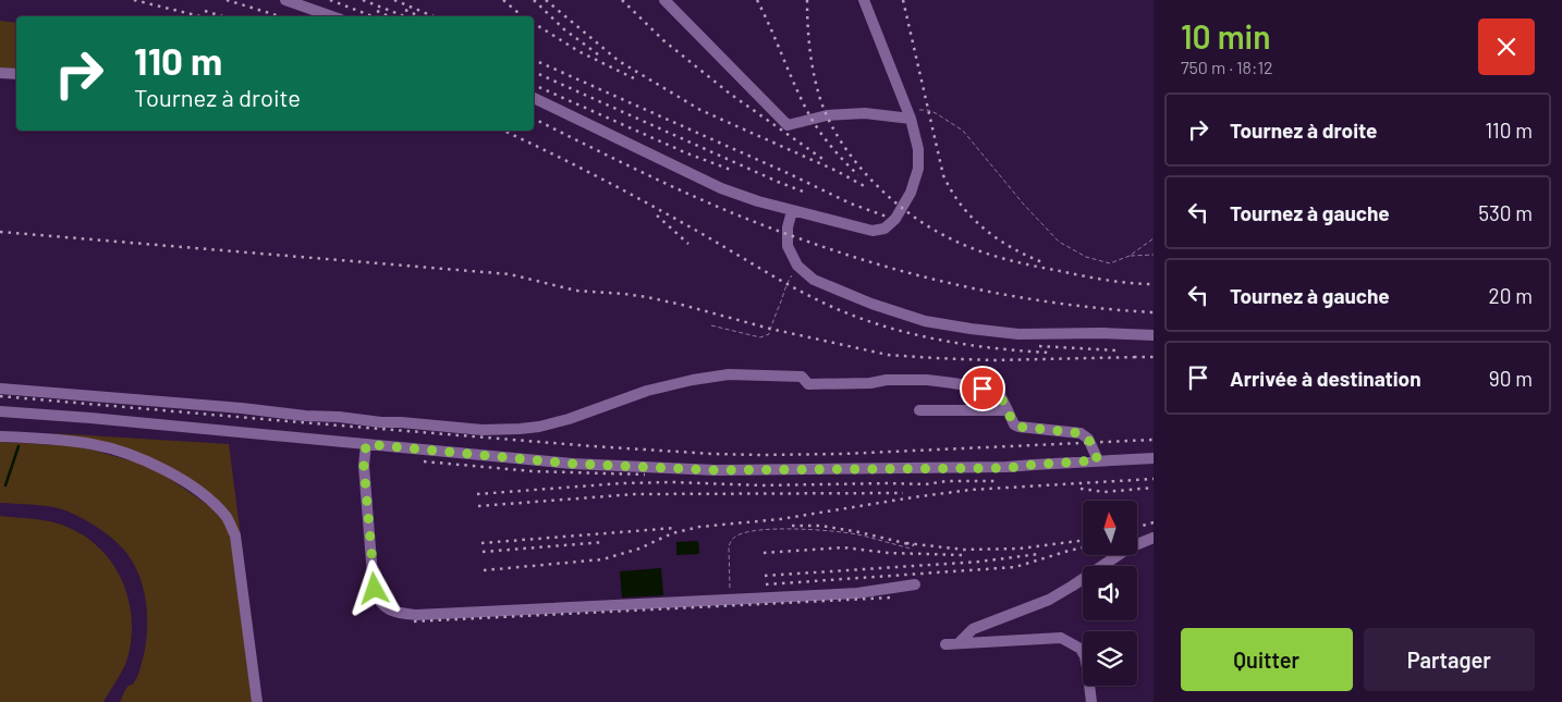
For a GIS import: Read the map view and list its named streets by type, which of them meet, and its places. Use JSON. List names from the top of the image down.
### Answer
{
  "north": "top",
  "page": {
    "heading": ["10 min", "750 m · 18:12"],
    "turn": ["110 m", "Tournez à droite"],
    "list": [
      {
        "name": "Tournez à droite",
        "value": "110 m"
      },
      {
        "name": "Tournez à gauche",
        "value": "530 m"
      },
      {
        "name": "Tournez à gauche",
        "value": "20 m"
      },
      {
        "name": "Arrivée à destination",
        "value": "90 m"
      }
    ],
    "buttons": ["Quitter", "Partager"]
  }
}
